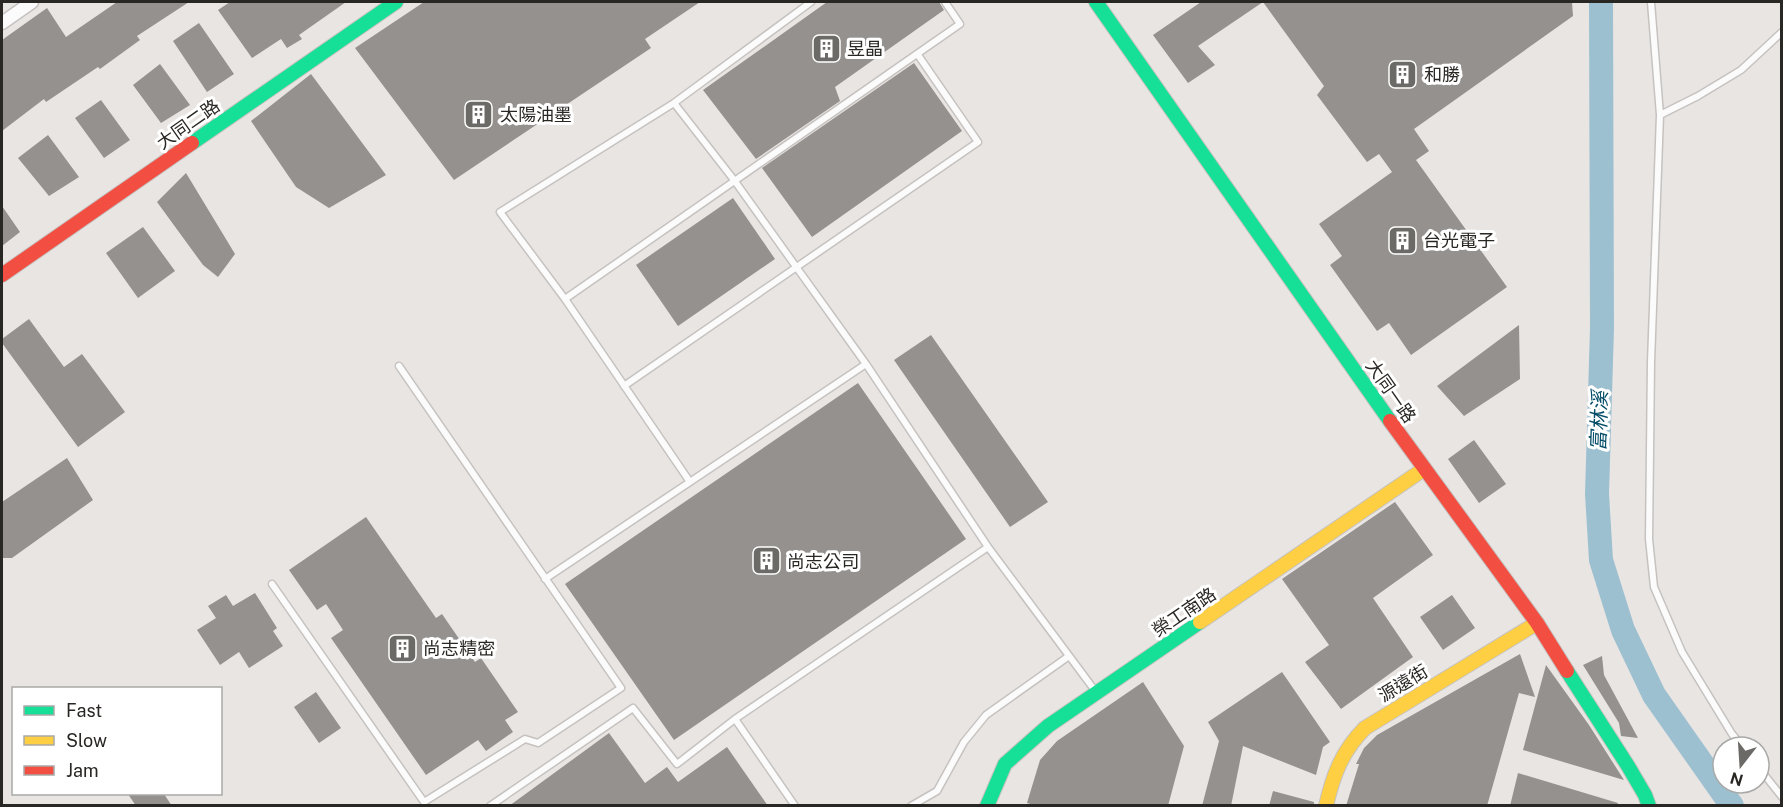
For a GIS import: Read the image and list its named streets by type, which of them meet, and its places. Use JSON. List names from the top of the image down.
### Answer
{
  "streets": {
    "street": [
      "大同二路",
      "大同一路",
      "榮工南路",
      "源遠街"
    ]
  },
  "crossings": [
    ["大同一路", "榮工南路"],
    ["大同一路", "源遠街"]
  ],
  "water": ["富林溪"],
  "places": {
    "building": [
      "昱晶",
      "和勝",
      "太陽油墨",
      "台光電子",
      "尚志公司",
      "尚志精密"
    ]
  },
  "legend": ["Fast", "Slow", "Jam"],
  "north": "bottom"
}
